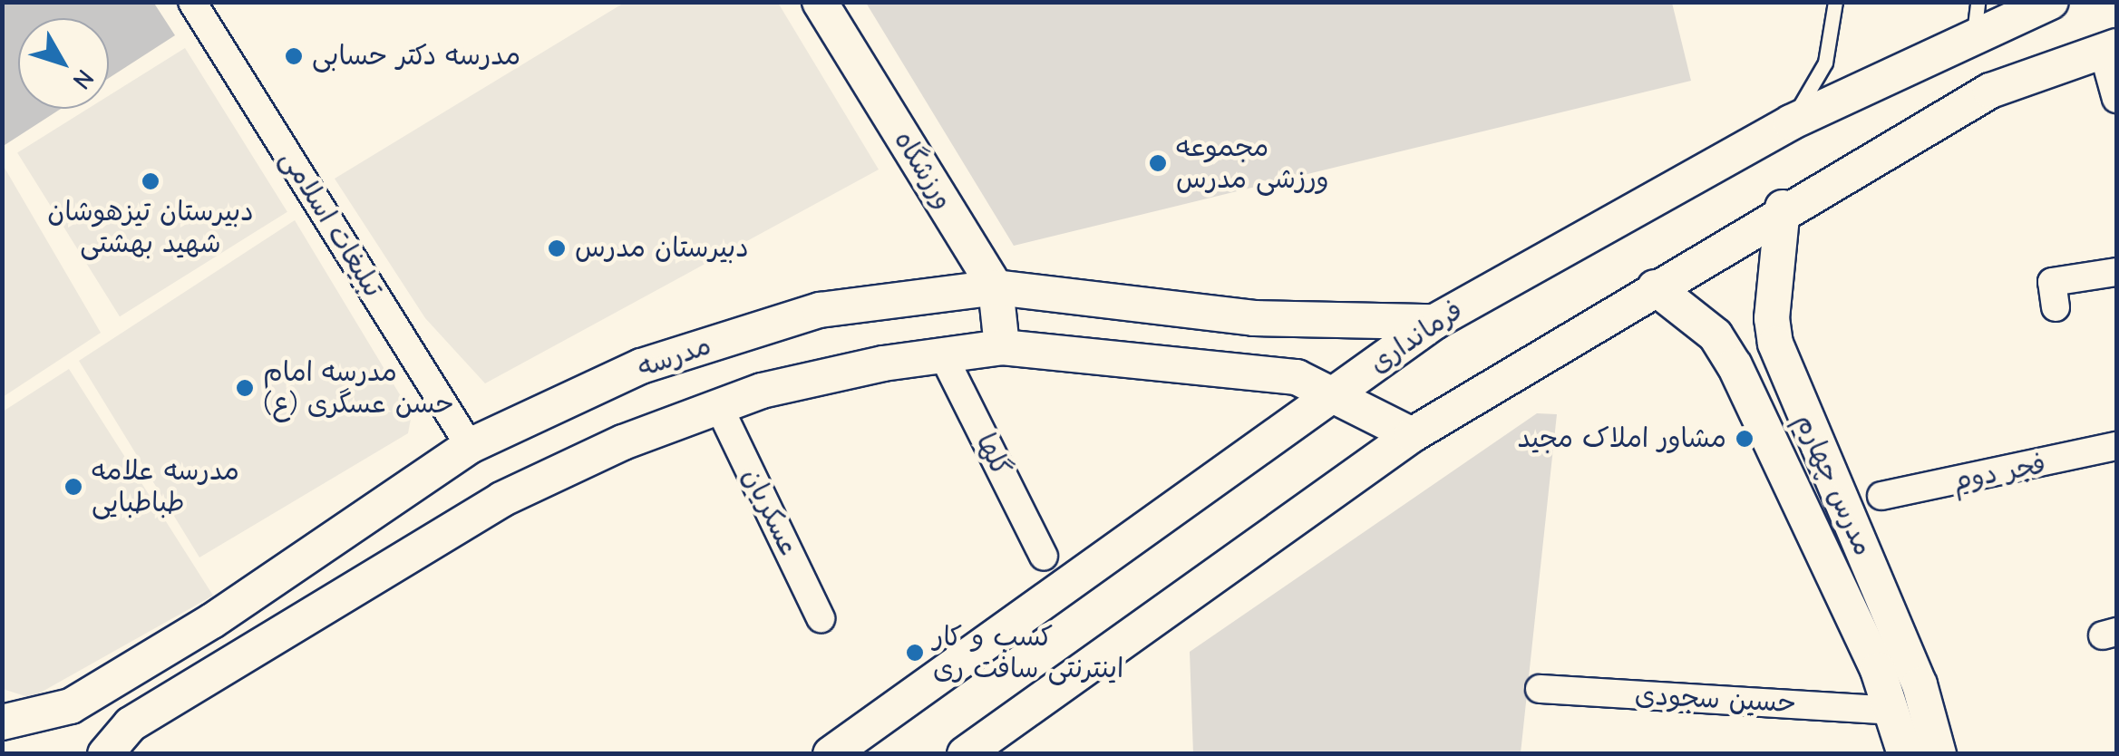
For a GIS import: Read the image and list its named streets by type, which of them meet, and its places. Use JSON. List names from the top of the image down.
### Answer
{
  "streets": {
    "street": [
      "ورزشگاه",
      "تبلیغات اسلامی",
      "فرمانداری",
      "مدرسه",
      "گلها",
      "فجر دوم",
      "مدرس چهارم",
      "عسکریان",
      "حسین سجودی"
    ]
  },
  "crossings": [
    ["ورزشگاه", "مدرسه"],
    ["تبلیغات اسلامی", "مدرسه"],
    ["فرمانداری", "مدرسه"],
    ["مدرس چهارم", "حسین سجودی"]
  ],
  "places": [
    "مدرسه دکتر حسابی",
    "مجموعه ورزشی مدرس",
    "دبیرستان تیزهوشان شهید بهشتی",
    "دبیرستان مدرس",
    "مدرسه امام حسن عسگری (ع)",
    "مشاور املاک مجید",
    "مدرسه علامه طباطبایی",
    "کسب و کار اینترنتی سافت ری"
  ],
  "north": "bottom right"
}
